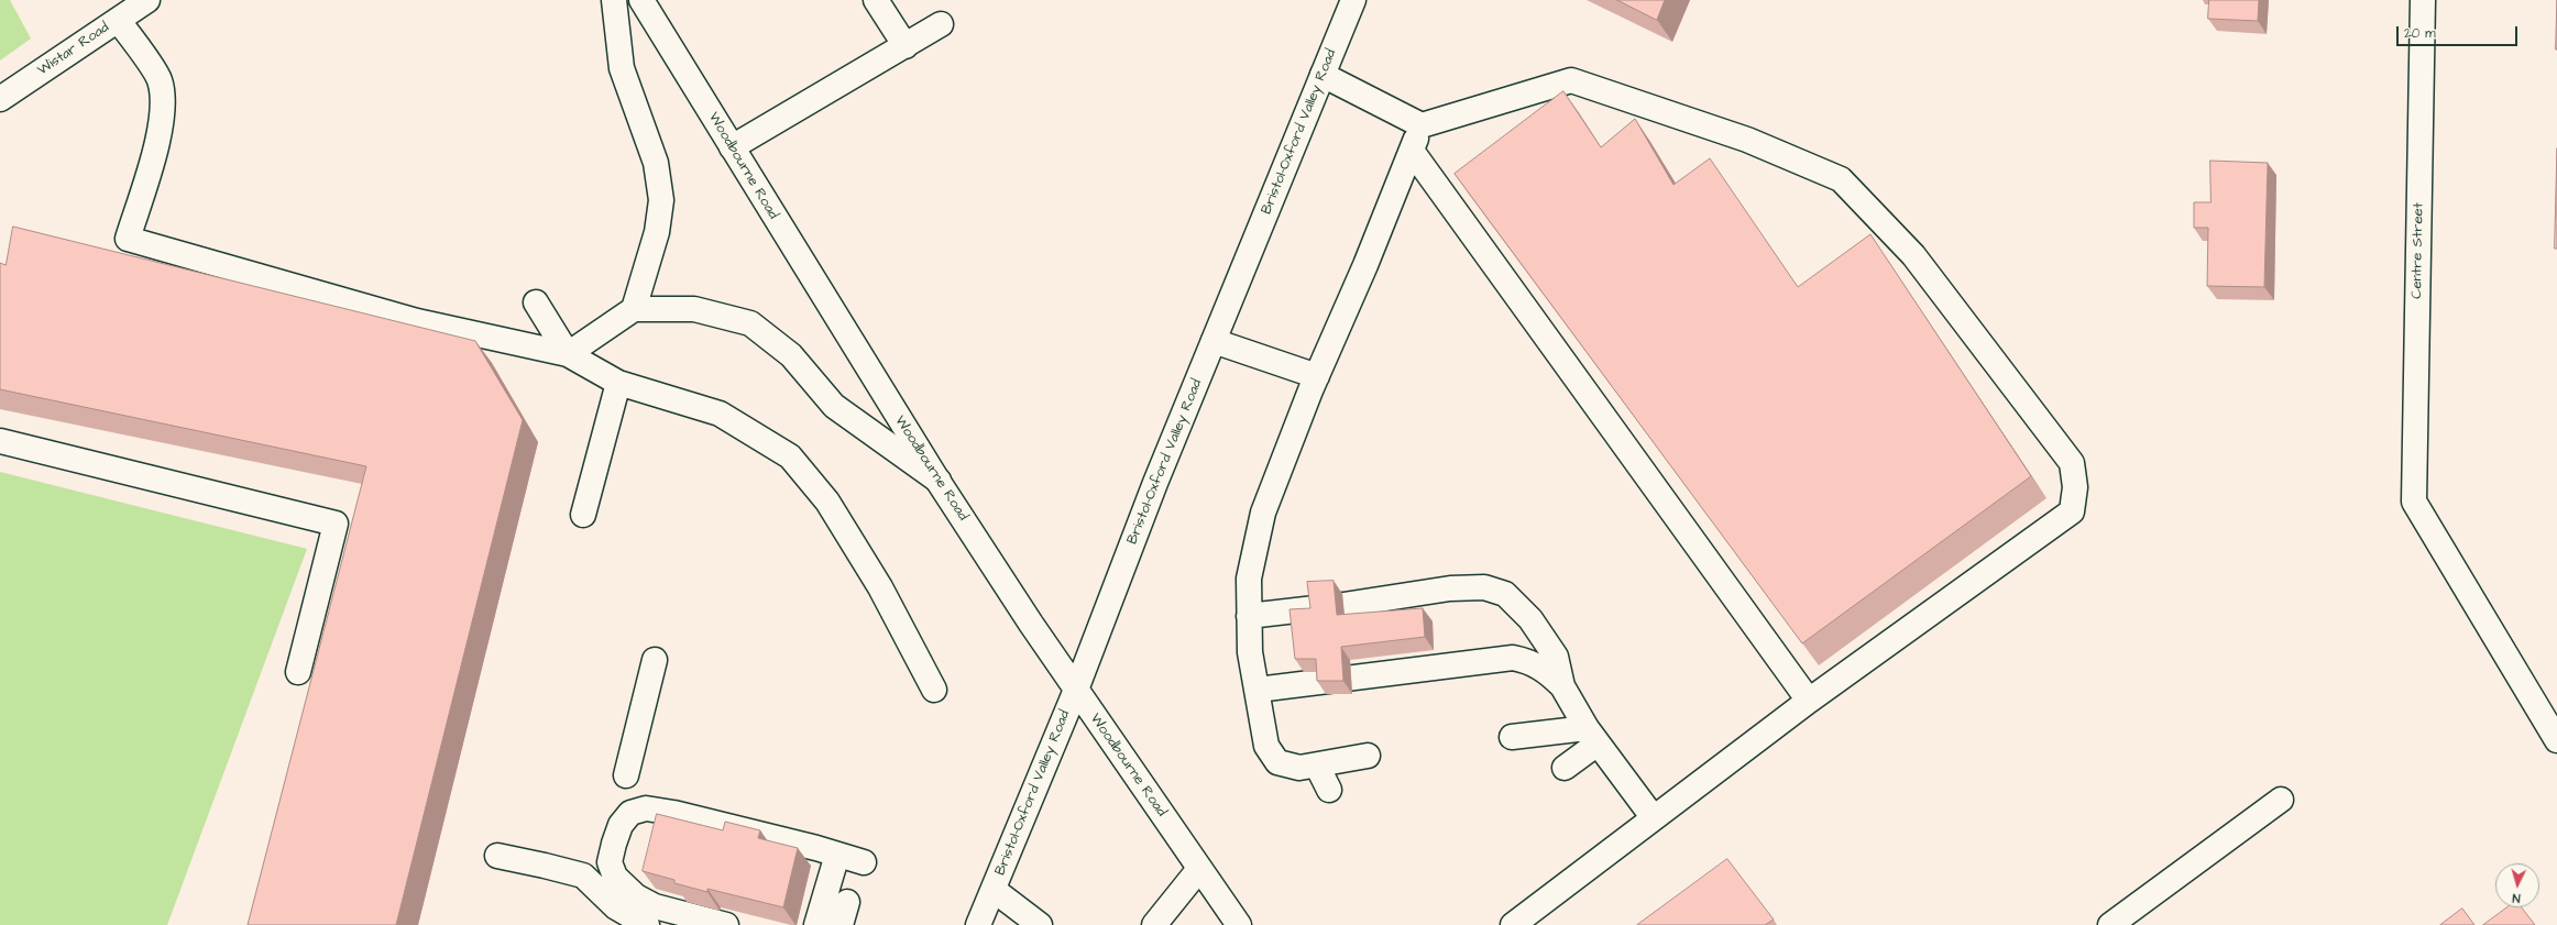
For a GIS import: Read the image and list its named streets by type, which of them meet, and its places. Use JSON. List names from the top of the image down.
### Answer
{
  "streets": {
    "main road": [
      "Wistar Road",
      "Bristol-Oxford Valley Road",
      "Woodbourne Road",
      "Centre Street"
    ]
  },
  "crossings": [
    ["Bristol-Oxford Valley Road", "Woodbourne Road"]
  ],
  "scale_bar": "20 m",
  "north": "bottom"
}
